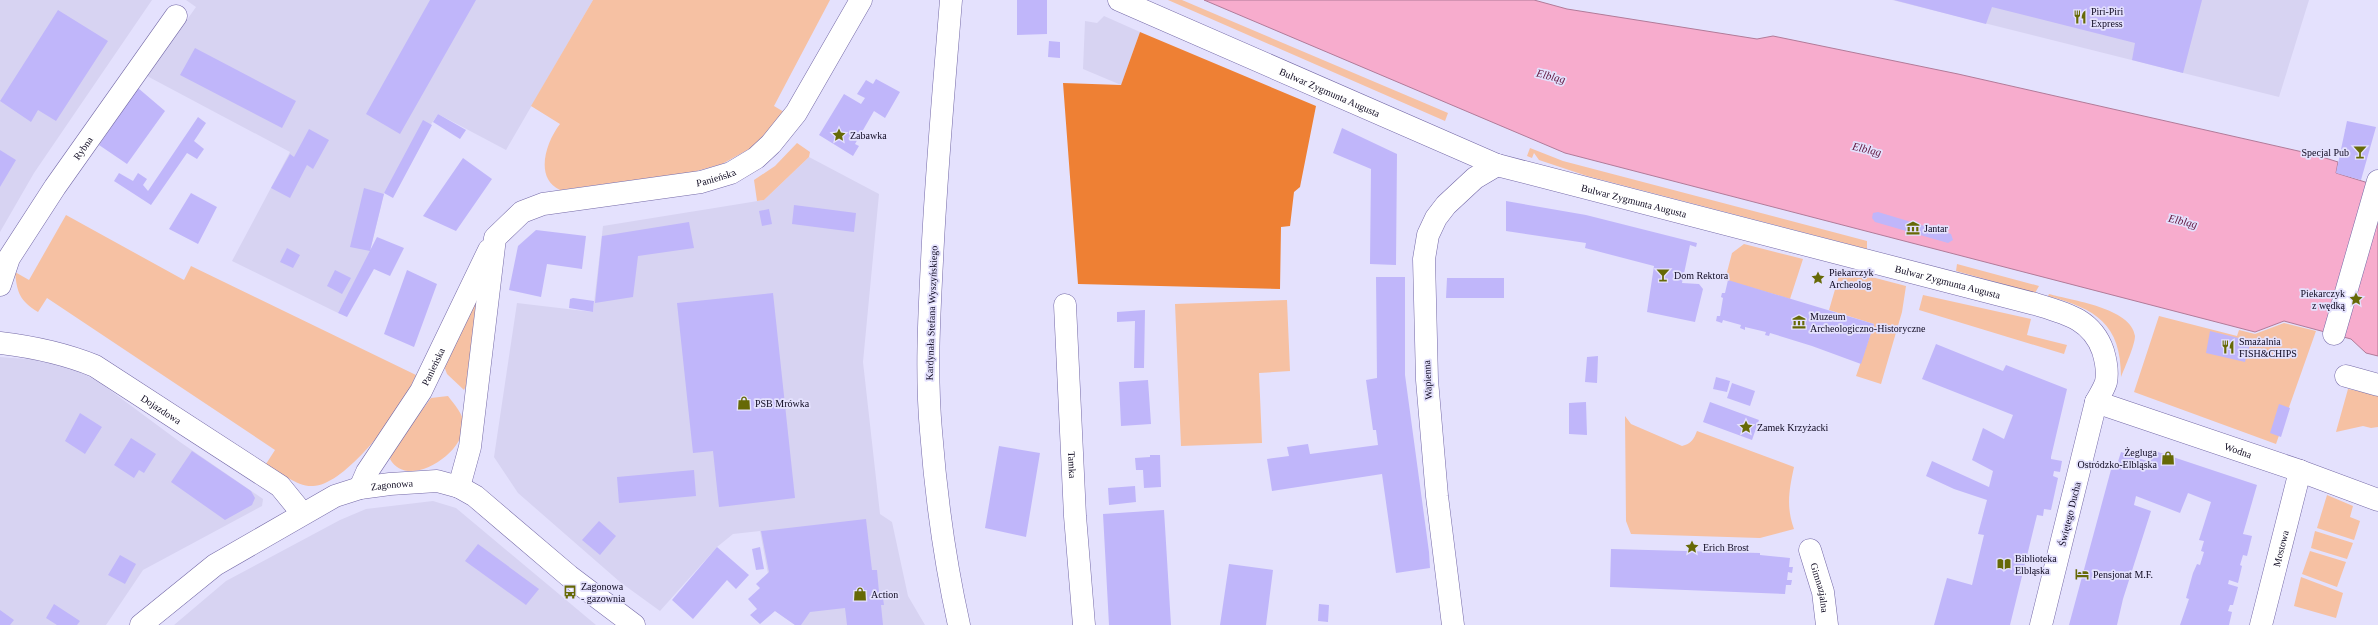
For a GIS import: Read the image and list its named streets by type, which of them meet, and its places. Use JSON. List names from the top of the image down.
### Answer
{
  "streets": {
    "street": [
      "Bulwar Zygmunta Augusta",
      "Rybna",
      "Panieńska",
      "Kardynała Stefana Wyszyńskiego",
      "Wapienna",
      "Dojazdowa",
      "Wodna",
      "Tamka",
      "Zagonowa",
      "Świętego Ducha",
      "Mostowa",
      "Gimnazjalna"
    ]
  },
  "crossings": [
    ["Bulwar Zygmunta Augusta", "Wapienna"],
    ["Bulwar Zygmunta Augusta", "Wodna"],
    ["Bulwar Zygmunta Augusta", "Świętego Ducha"],
    ["Panieńska", "Zagonowa"],
    ["Dojazdowa", "Zagonowa"],
    ["Wodna", "Świętego Ducha"],
    ["Wodna", "Mostowa"]
  ],
  "water": ["Elbląg"],
  "places": {
    "restaurant": ["Piri-Piri Express", "Smażalnia FISH&CHIPS"],
    "place": [
      "Zabawka",
      "Piekarczyk Archeolog",
      "Piekarczyk z wędką",
      "Zamek Krzyżacki",
      "Erich Brost"
    ],
    "bar": ["Specjal Pub", "Dom Rektora"],
    "museum": ["Jantar", "Muzeum Archeologiczno-Historyczne"],
    "shop": ["PSB Mrówka", "Żegluga Ostródzko-Elbląska", "Action"],
    "library": ["Biblioteka Elbląska"],
    "hotel": ["Pensjonat M.F."],
    "bus stop": ["Zagonowa - gazownia"]
  }
}
